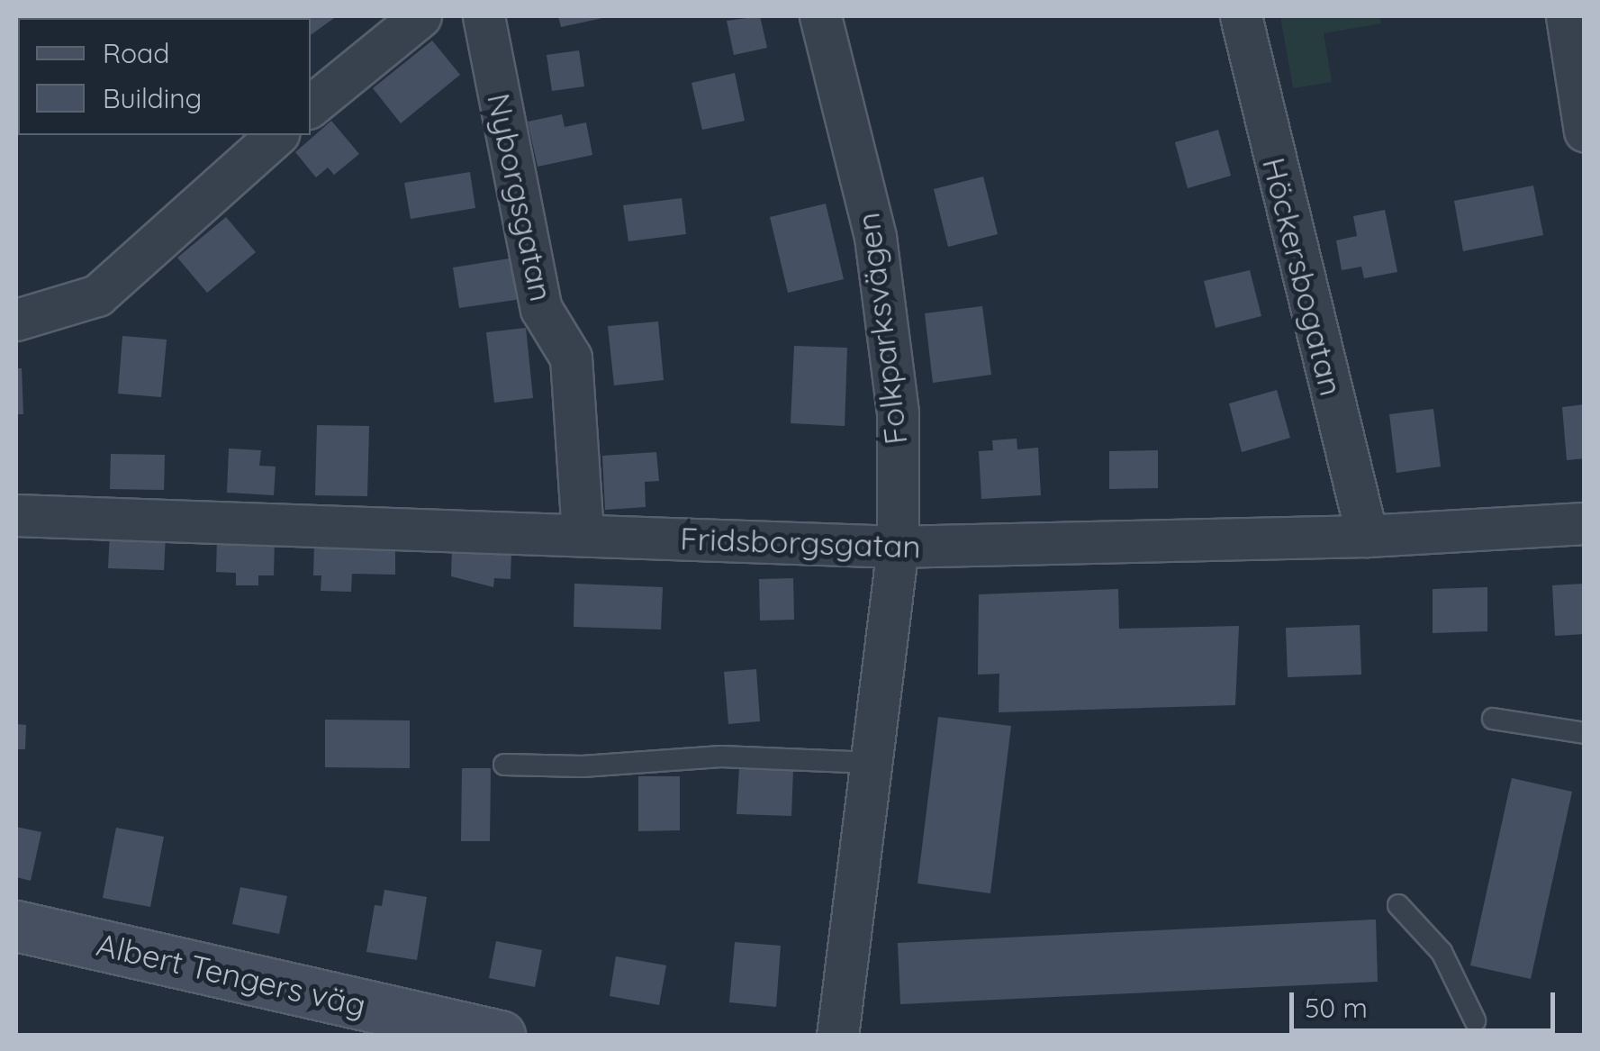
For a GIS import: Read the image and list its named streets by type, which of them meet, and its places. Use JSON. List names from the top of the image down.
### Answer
{
  "streets": {
    "main road": ["Albert Tengers väg"],
    "street": [
      "Nyborgsgatan",
      "Höckersbogatan",
      "Folkparksvägen",
      "Fridsborgsgatan"
    ]
  },
  "crossings": [
    ["Nyborgsgatan", "Fridsborgsgatan"],
    ["Höckersbogatan", "Fridsborgsgatan"],
    ["Folkparksvägen", "Fridsborgsgatan"]
  ],
  "legend": ["Road", "Building"],
  "scale_bar": "50 m"
}
